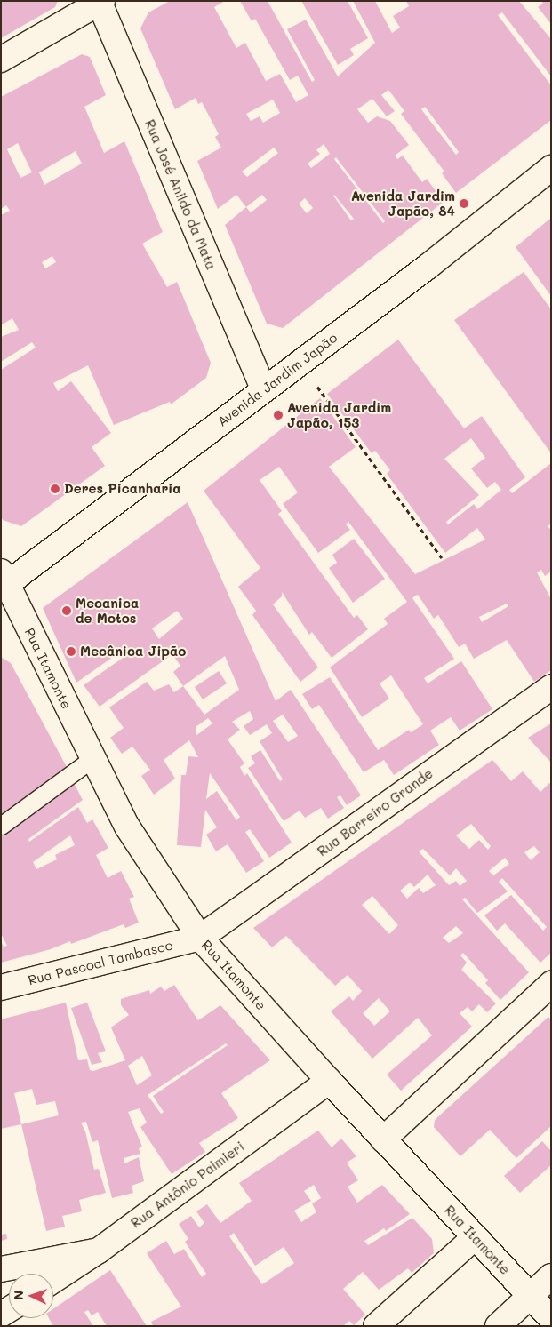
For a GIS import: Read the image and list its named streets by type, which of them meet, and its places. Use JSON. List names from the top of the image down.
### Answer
{
  "streets": {
    "street": [
      "Rua José Anildo da Mata",
      "Avenida Jardim Japão",
      "Rua Itamonte",
      "Rua Barreiro Grande",
      "Rua Pascoal Tambasco",
      "Rua Antônio Palmieri"
    ]
  },
  "crossings": [
    ["Rua José Anildo da Mata", "Avenida Jardim Japão"],
    ["Avenida Jardim Japão", "Rua Itamonte"],
    ["Rua Itamonte", "Rua Barreiro Grande"],
    ["Rua Itamonte", "Rua Pascoal Tambasco"],
    ["Rua Itamonte", "Rua Antônio Palmieri"],
    ["Rua Barreiro Grande", "Rua Pascoal Tambasco"]
  ],
  "places": [
    "Avenida Jardim Japão, 84",
    "Avenida Jardim Japão, 153",
    "Deres Picanharia",
    "Mecanica de Motos",
    "Mecânica Jipão"
  ],
  "north": "left"
}
